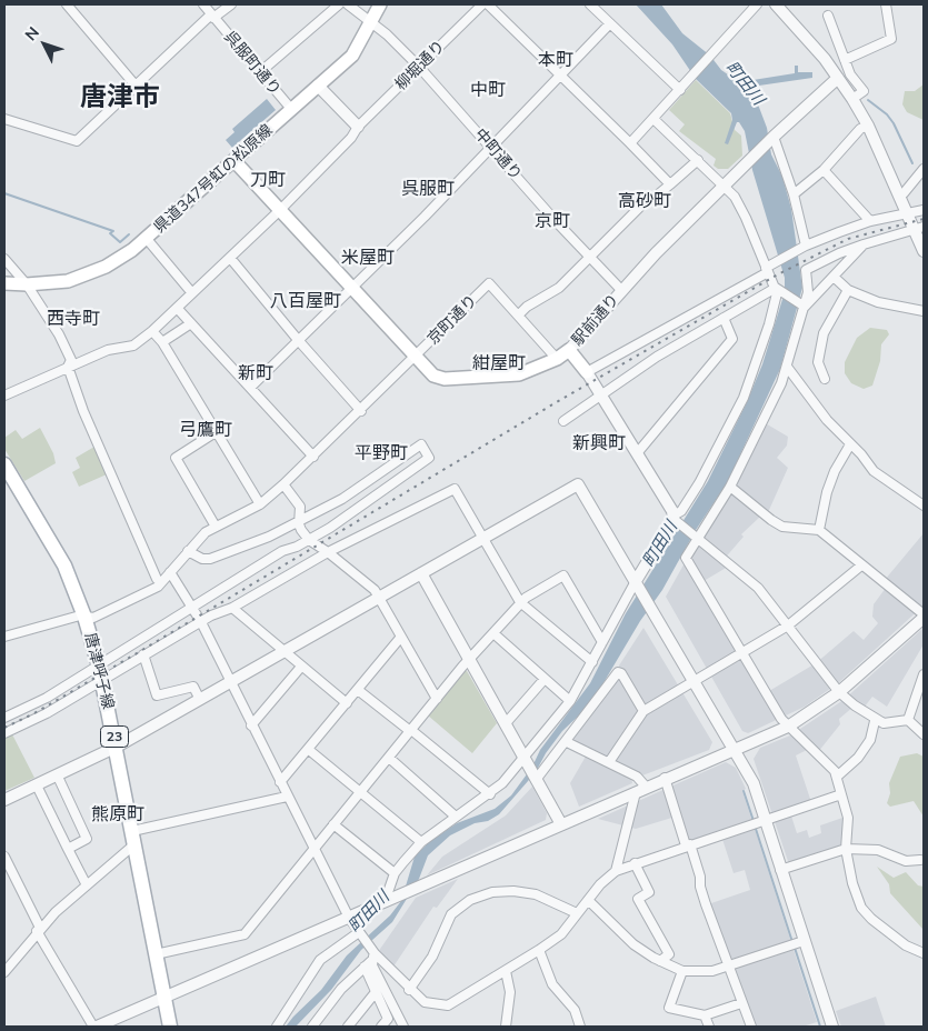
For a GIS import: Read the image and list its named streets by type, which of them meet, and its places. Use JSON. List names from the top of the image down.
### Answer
{
  "streets": {
    "main road": ["県道347号虹の松原線", "唐津呼子線", "23"],
    "street": [
      "呉服町通り",
      "柳堀通り",
      "中町通り",
      "京町通り",
      "駅前通り"
    ]
  },
  "crossings": [
    ["呉服町通り", "県道347号虹の松原線"],
    ["柳堀通り", "中町通り"],
    ["中町通り", "県道347号虹の松原線"],
    ["中町通り", "駅前通り"]
  ],
  "districts": [
    "本町",
    "中町",
    "唐津市",
    "刀町",
    "呉服町",
    "高砂町",
    "京町",
    "米屋町",
    "八百屋町",
    "西寺町",
    "紺屋町",
    "新町",
    "弓鷹町",
    "新興町",
    "平野町",
    "熊原町"
  ],
  "water": ["町田川"],
  "north": "top left"
}
